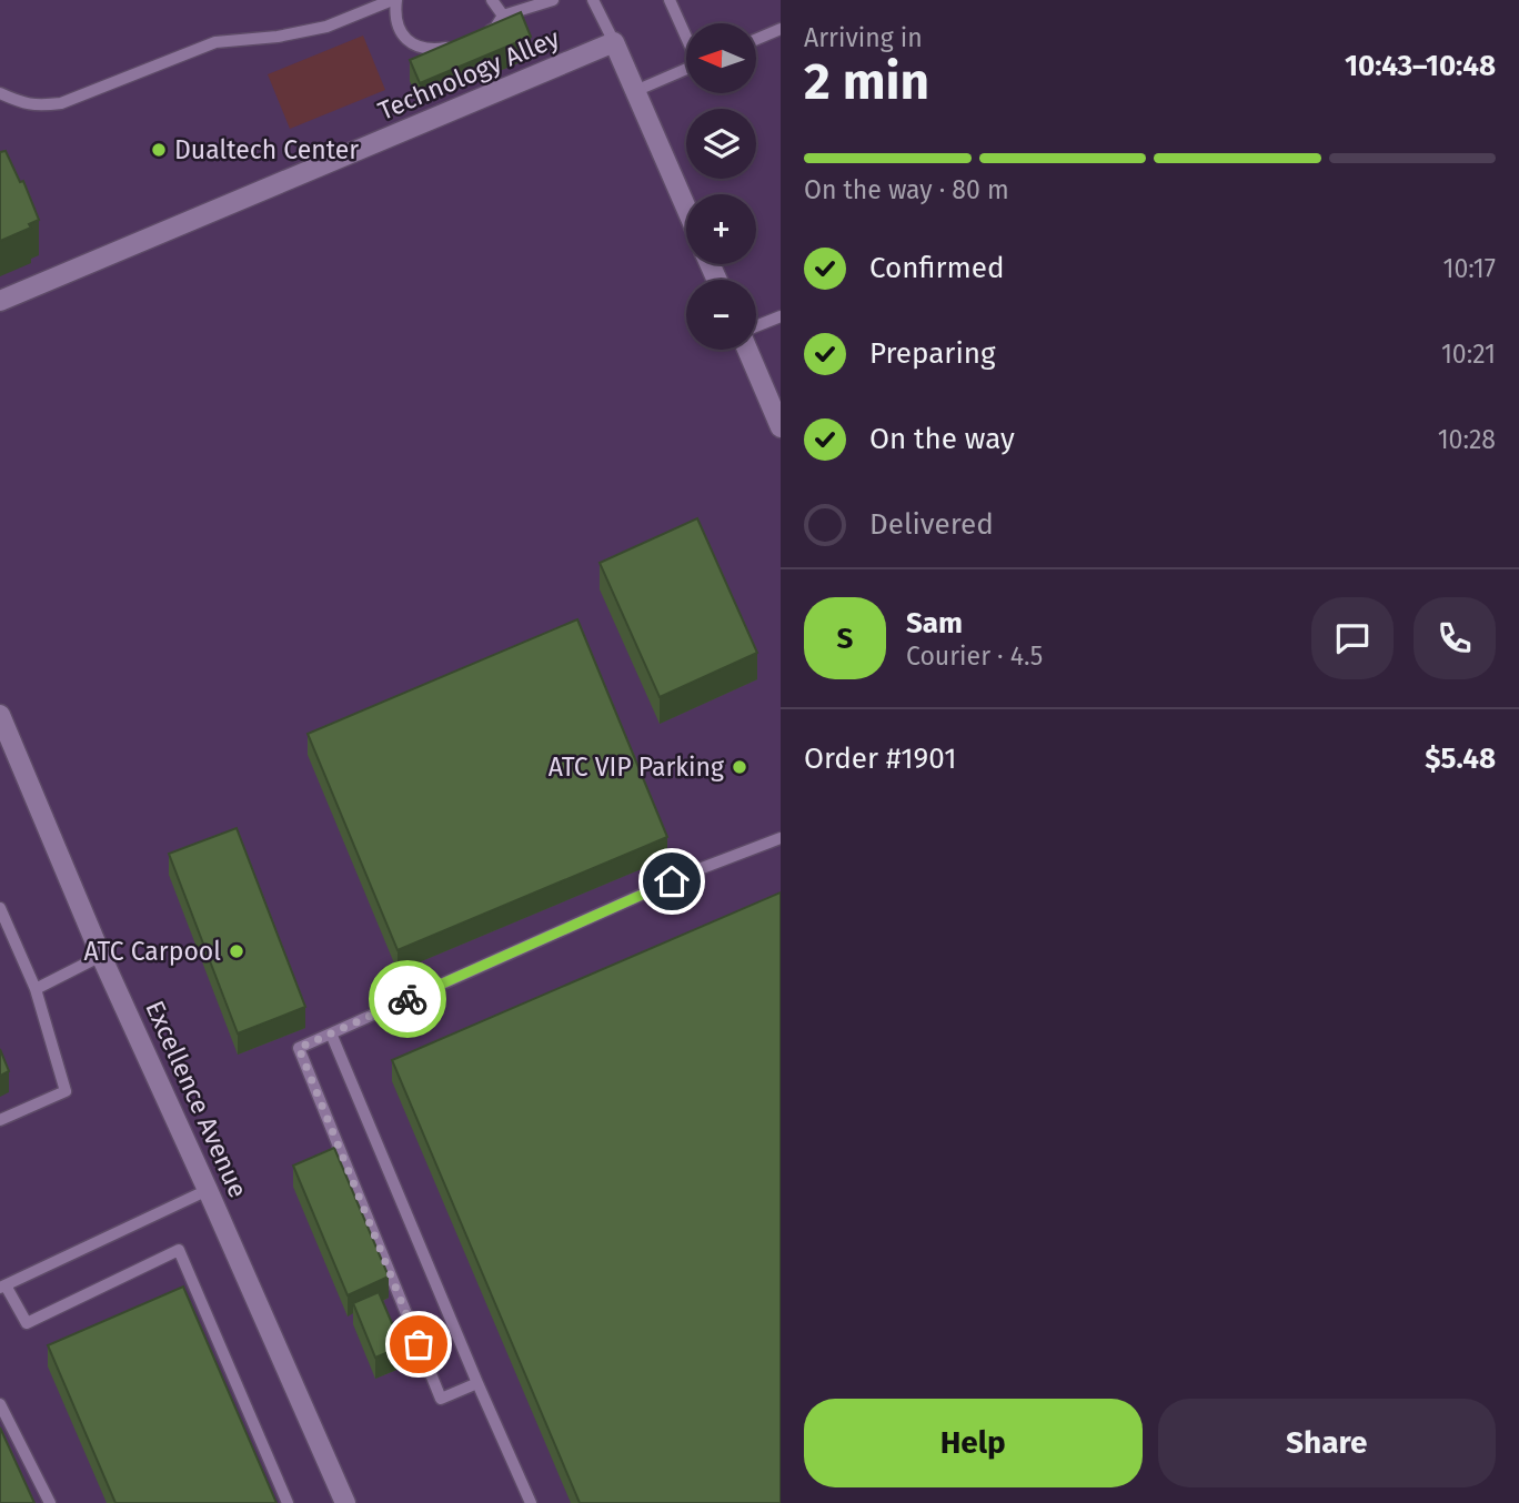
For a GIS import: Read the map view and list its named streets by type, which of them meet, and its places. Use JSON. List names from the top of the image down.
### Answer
{
  "streets": {
    "street": ["Technology Alley", "Excellence Avenue"]
  },
  "places": ["Dualtech Center", "ATC VIP Parking", "ATC Carpool"],
  "north": "left",
  "page": {
    "heading": ["2 min", "Arriving in", "10:43–10:48"],
    "panel": [
      "Sam",
      "Courier · 4.5",
      "Order #1901",
      "$5.48"
    ],
    "map_buttons": ["+", "−"],
    "bar": "On the way · 80 m",
    "list": [
      ["Confirmed", "10:17"],
      ["Preparing", "10:21"],
      ["On the way", "10:28"],
      "Delivered"
    ],
    "round": "S",
    "buttons": ["Help", "Share"]
  }
}
